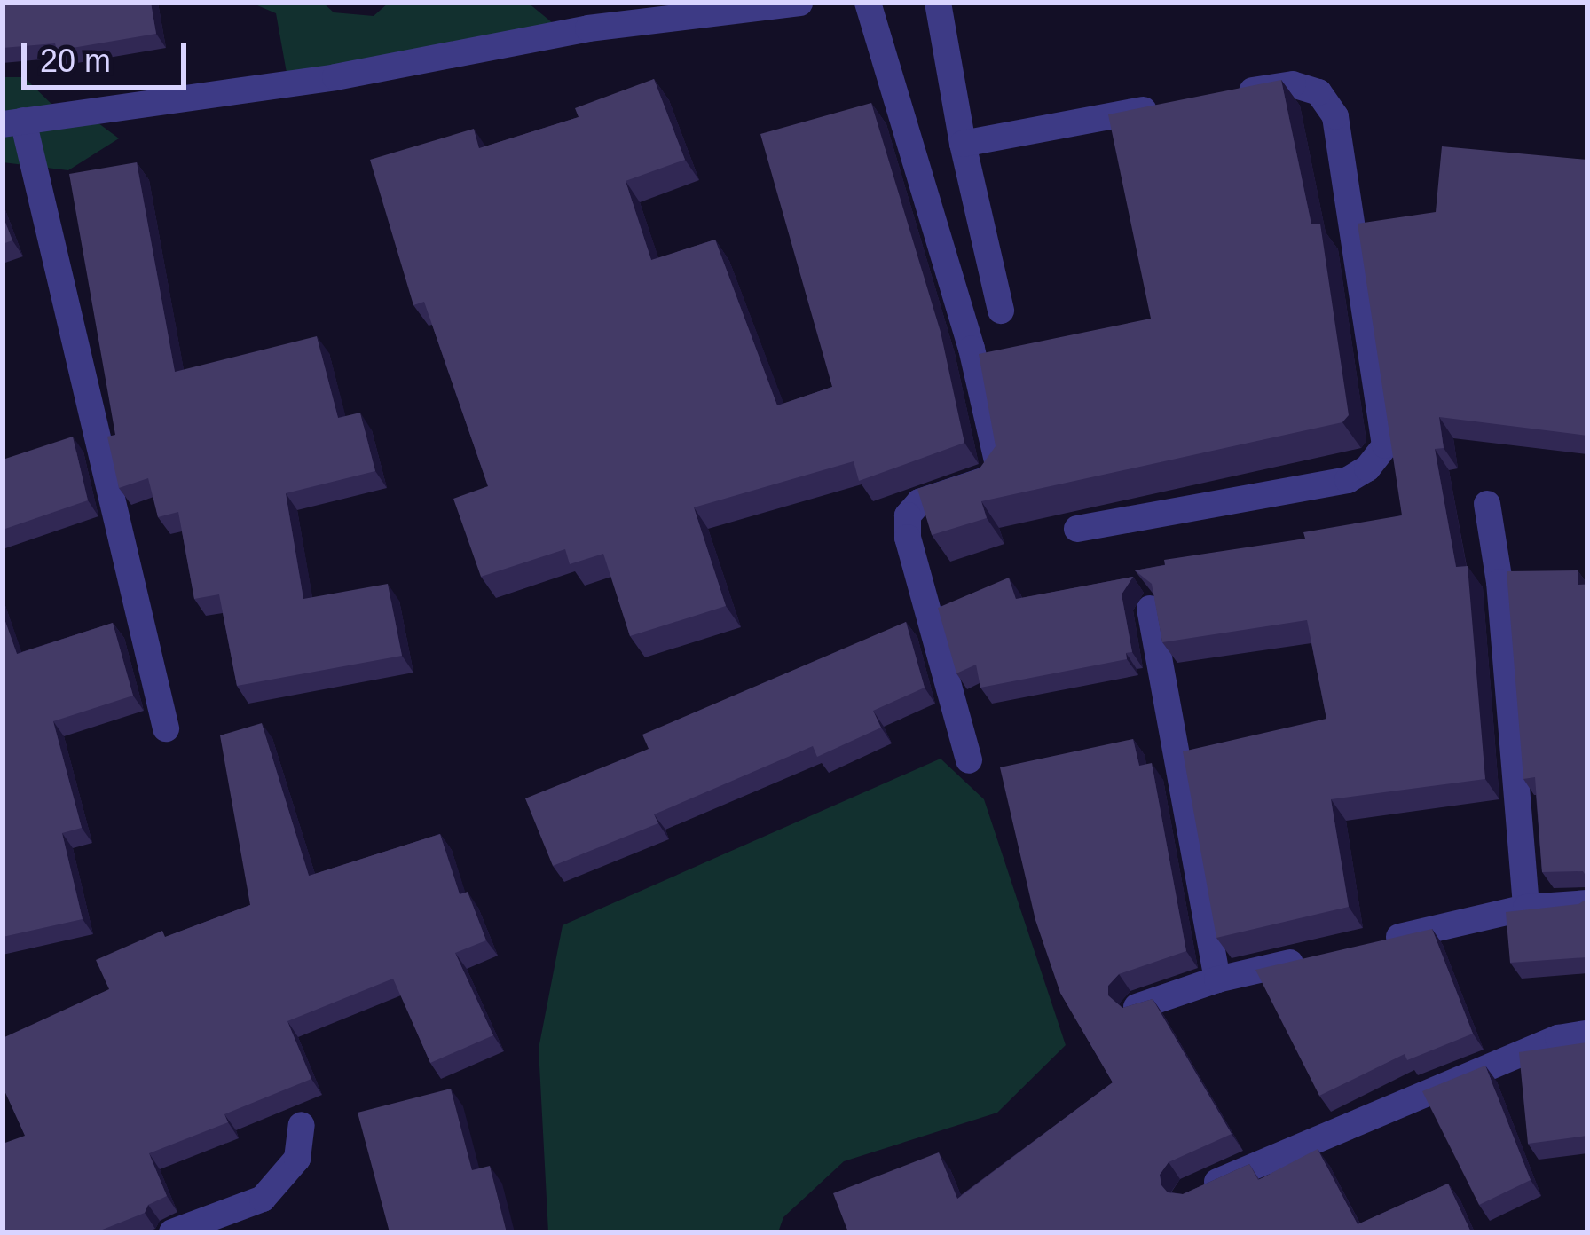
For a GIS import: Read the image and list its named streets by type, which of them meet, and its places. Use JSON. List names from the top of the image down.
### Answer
{
  "scale_bar": "20 m"
}
